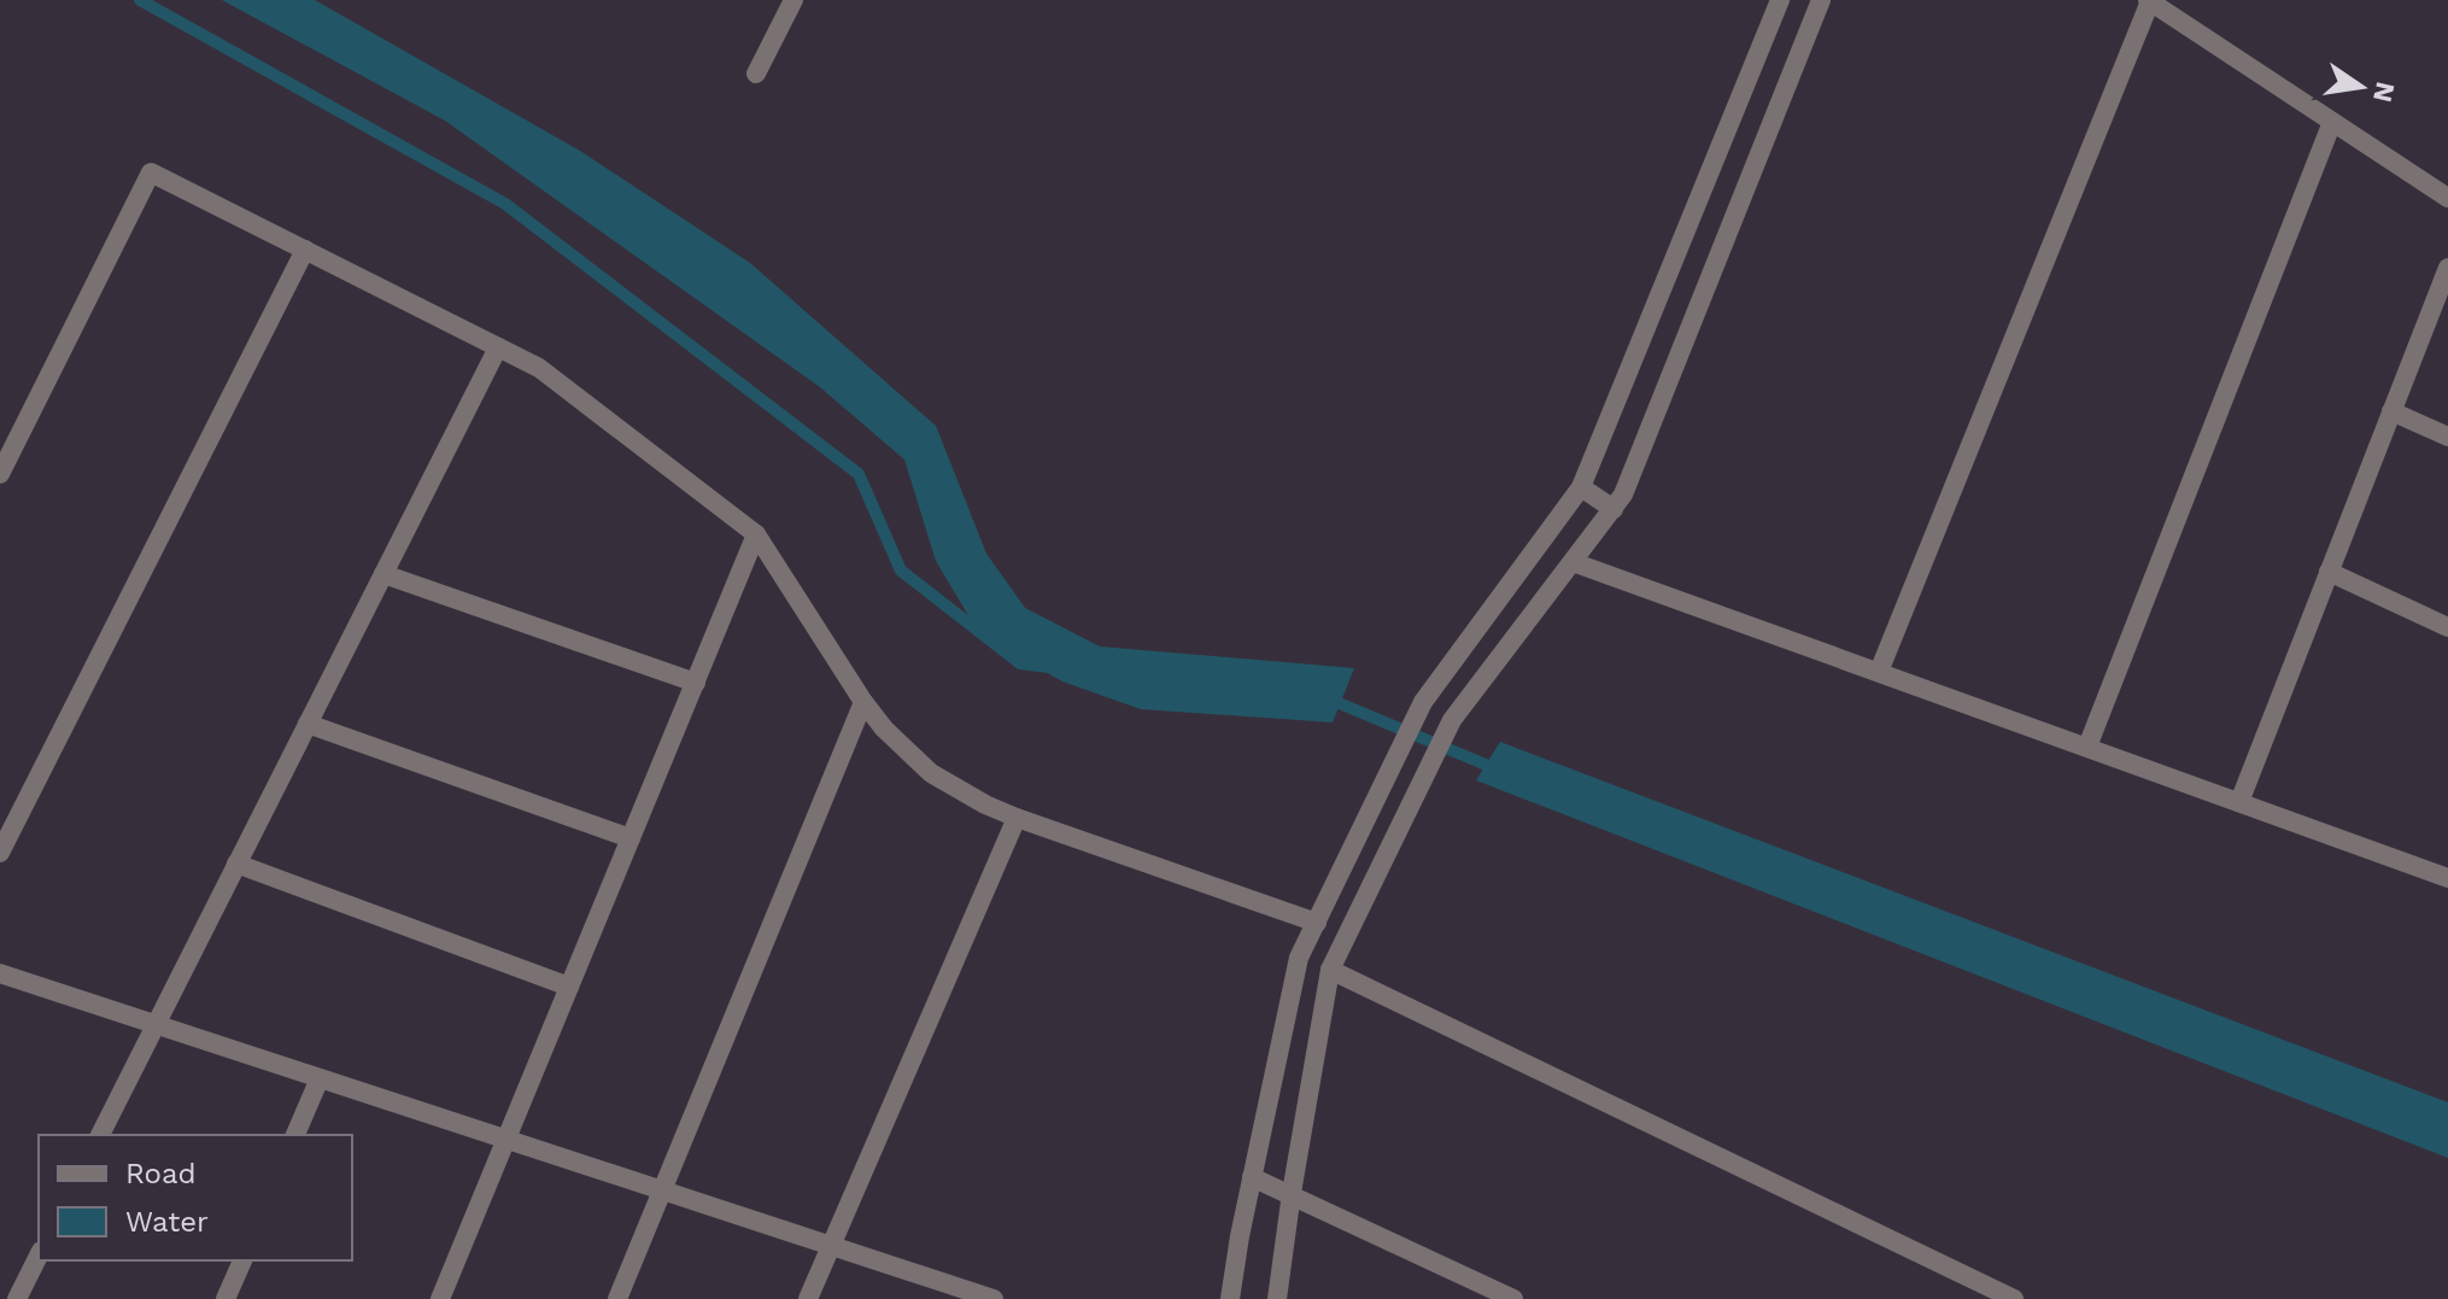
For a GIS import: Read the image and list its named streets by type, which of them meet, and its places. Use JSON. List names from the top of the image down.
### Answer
{
  "legend": ["Road", "Water"],
  "north": "right"
}
